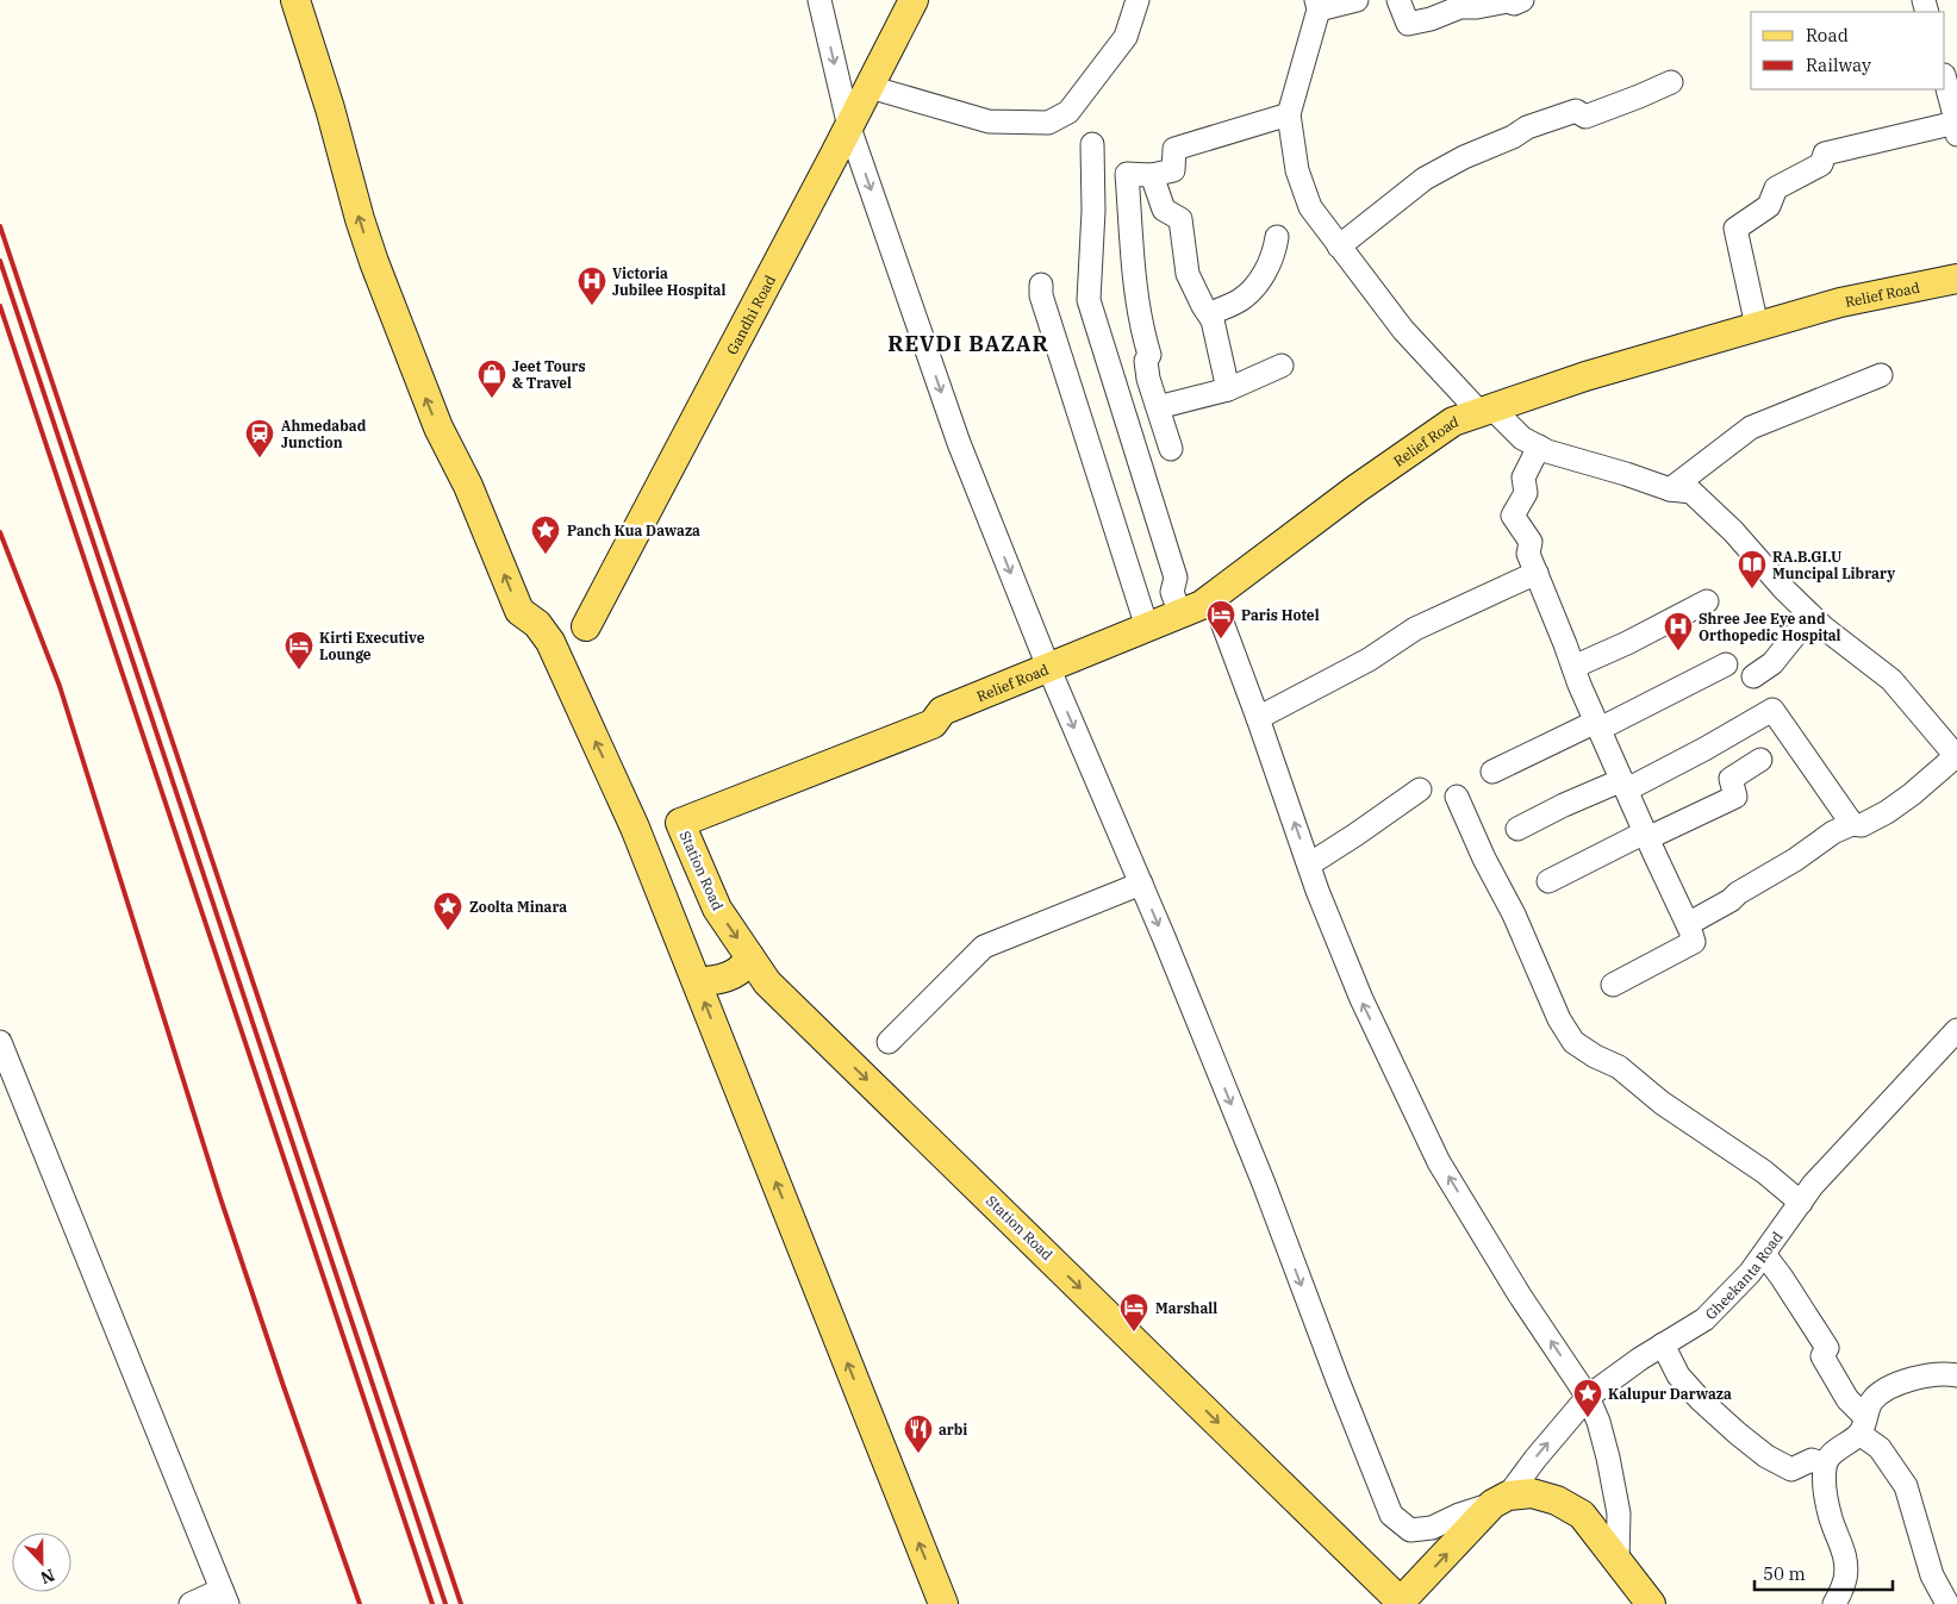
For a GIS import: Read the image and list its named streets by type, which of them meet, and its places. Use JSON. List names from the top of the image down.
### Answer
{
  "streets": {
    "main road": [
      "Relief Road",
      "Gandhi Road",
      "Station Road",
      "Gheekanta Road"
    ]
  },
  "crossings": [
    ["Relief Road", "Station Road"],
    ["Station Road", "Gheekanta Road"]
  ],
  "districts": ["REVDI BAZAR"],
  "places": {
    "hospital": ["Victoria Jubilee Hospital", "Shree Jee Eye and Orthopedic Hospital"],
    "shop": ["Jeet Tours & Travel"],
    "station": ["Ahmedabad Junction"],
    "place": ["Panch Kua Dawaza", "Zoolta Minara", "Kalupur Darwaza"],
    "library": ["RA.B.GI.U Muncipal Library"],
    "hotel": ["Paris Hotel", "Kirti Executive Lounge", "Marshall"],
    "restaurant": ["arbi"]
  },
  "legend": ["Road", "Railway"],
  "scale_bar": "50 m",
  "north": "bottom"
}
